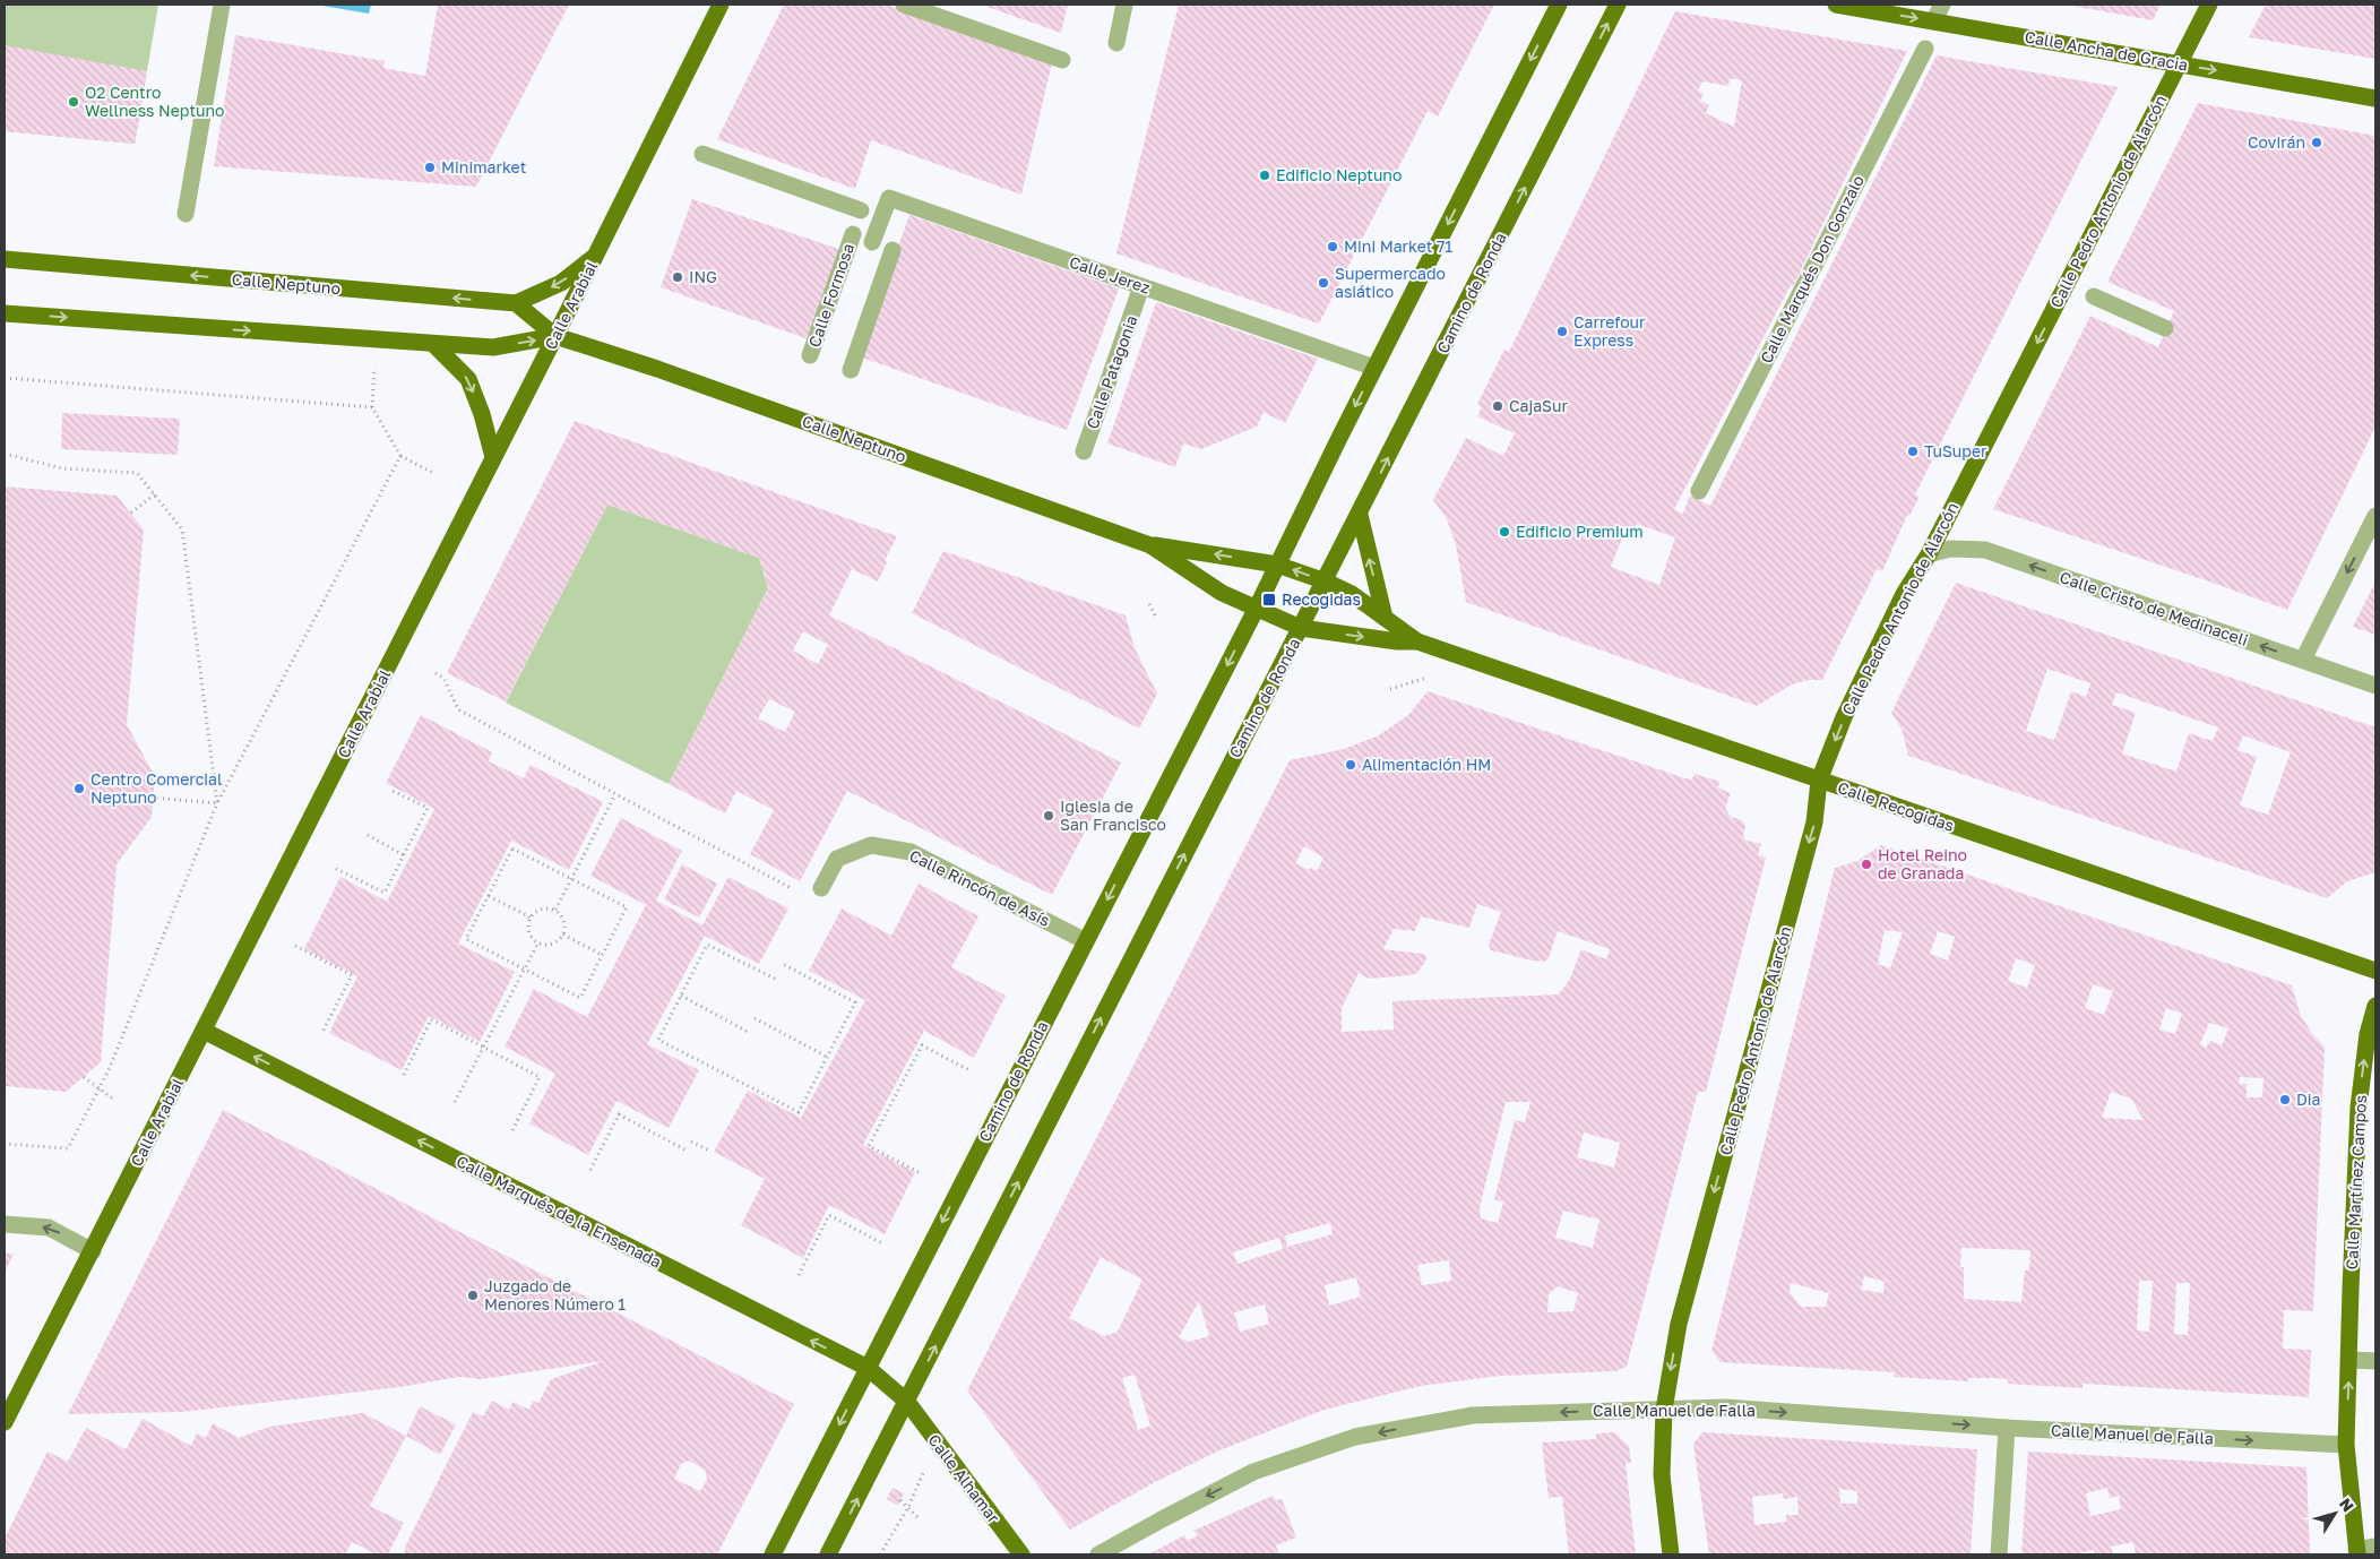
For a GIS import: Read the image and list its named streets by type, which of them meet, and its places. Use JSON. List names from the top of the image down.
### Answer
{
  "streets": {
    "main road": [
      "Calle Ancha de Gracia",
      "Calle Pedro Antonio de Alarcón",
      "Calle Neptuno",
      "Camino de Ronda",
      "Calle Arabial",
      "Calle Recogidas",
      "Calle Martínez Campos",
      "Calle Marqués de la Ensenada",
      "Calle Alhamar"
    ],
    "street": [
      "Calle Marqués Don Gonzalo",
      "Calle Jerez",
      "Calle Formosa",
      "Calle Patagonia",
      "Calle Cristo de Medinaceli",
      "Calle Rincón de Asís",
      "Calle Manuel de Falla"
    ]
  },
  "crossings": [
    ["Calle Ancha de Gracia", "Calle Pedro Antonio de Alarcón"],
    ["Calle Pedro Antonio de Alarcón", "Calle Cristo de Medinaceli"],
    ["Calle Pedro Antonio de Alarcón", "Calle Recogidas"],
    ["Calle Pedro Antonio de Alarcón", "Calle Manuel de Falla"],
    ["Calle Jerez", "Camino de Ronda"],
    ["Calle Neptuno", "Camino de Ronda"],
    ["Calle Neptuno", "Calle Arabial"],
    ["Camino de Ronda", "Calle Recogidas"],
    ["Camino de Ronda", "Calle Rincón de Asís"],
    ["Camino de Ronda", "Calle Marqués de la Ensenada"],
    ["Camino de Ronda", "Calle Alhamar"],
    ["Calle Arabial", "Calle Marqués de la Ensenada"],
    ["Calle Martínez Campos", "Calle Manuel de Falla"],
    ["Calle Marqués de la Ensenada", "Calle Alhamar"]
  ],
  "one_way": [
    "Calle Ancha de Gracia",
    "Calle Pedro Antonio de Alarcón",
    "Calle Cristo de Medinaceli",
    "Calle Martínez Campos",
    "Calle Marqués de la Ensenada"
  ],
  "places": {
    "other": [
      "O2 Centro Wellness Neptuno",
      "Covirán",
      "Minimarket",
      "Edificio Neptuno",
      "Mini Market 71",
      "ING",
      "Supermercado asiático",
      "Carrefour Express",
      "CajaSur",
      "TuSuper",
      "Edificio Premium",
      "Alimentación HM",
      "Centro Comercial Neptuno",
      "Iglesia de San Francisco",
      "Hotel Reino de Granada",
      "Dia",
      "Juzgado de Menores Número 1"
    ],
    "transit": ["Recogidas"]
  },
  "north": "top right"
}
